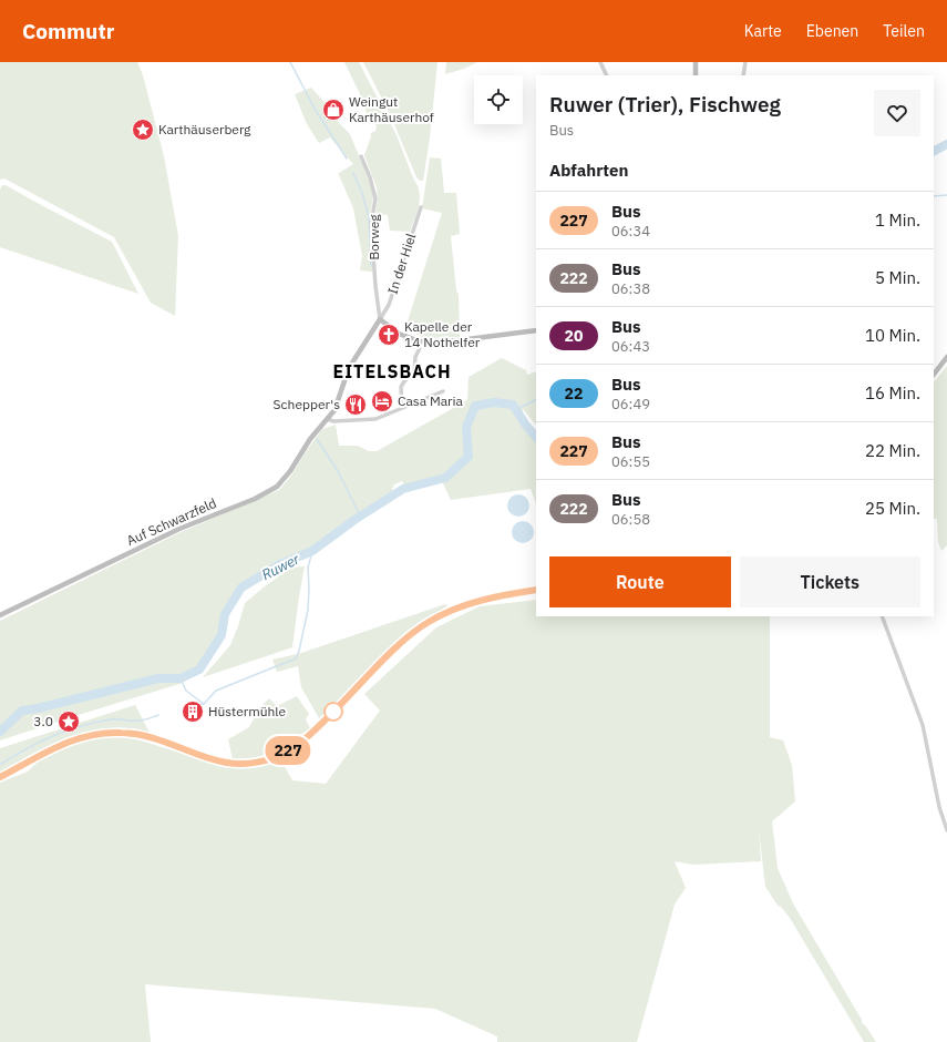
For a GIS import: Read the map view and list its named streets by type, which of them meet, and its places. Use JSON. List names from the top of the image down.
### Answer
{
  "streets": {
    "street": ["Borweg", "In der Hiel", "Auf Schwarzfeld"]
  },
  "crossings": [
    ["Borweg", "In der Hiel"],
    ["Borweg", "Auf Schwarzfeld"],
    ["In der Hiel", "Auf Schwarzfeld"]
  ],
  "districts": ["EITELSBACH"],
  "water": ["Ruwer"],
  "places": {
    "shop": ["Weingut Karthäuserhof"],
    "place": ["Karthäuserberg", "3.0"],
    "church": ["Kapelle der 14 Nothelfer"],
    "hotel": ["Casa Maria"],
    "restaurant": ["Schepper's"],
    "building": ["Hüstermühle"]
  },
  "lines": ["bus line 227"],
  "page": {
    "header": "Commutr",
    "nav": ["Karte", "Ebenen", "Teilen"],
    "on_map": "227",
    "heading": [
      ["Ruwer (Trier), Fischweg", "Bus"],
      "Abfahrten"
    ],
    "list": [
      {
        "mark": "227",
        "name": "Bus",
        "note": "06:34",
        "value": "1 Min."
      },
      {
        "mark": "222",
        "name": "Bus",
        "note": "06:38",
        "value": "5 Min."
      },
      {
        "mark": "20",
        "name": "Bus",
        "note": "06:43",
        "value": "10 Min."
      },
      {
        "mark": "22",
        "name": "Bus",
        "note": "06:49",
        "value": "16 Min."
      },
      {
        "mark": "227",
        "name": "Bus",
        "note": "06:55",
        "value": "22 Min."
      },
      {
        "mark": "222",
        "name": "Bus",
        "note": "06:58",
        "value": "25 Min."
      }
    ],
    "buttons": ["Route", "Tickets"]
  }
}
